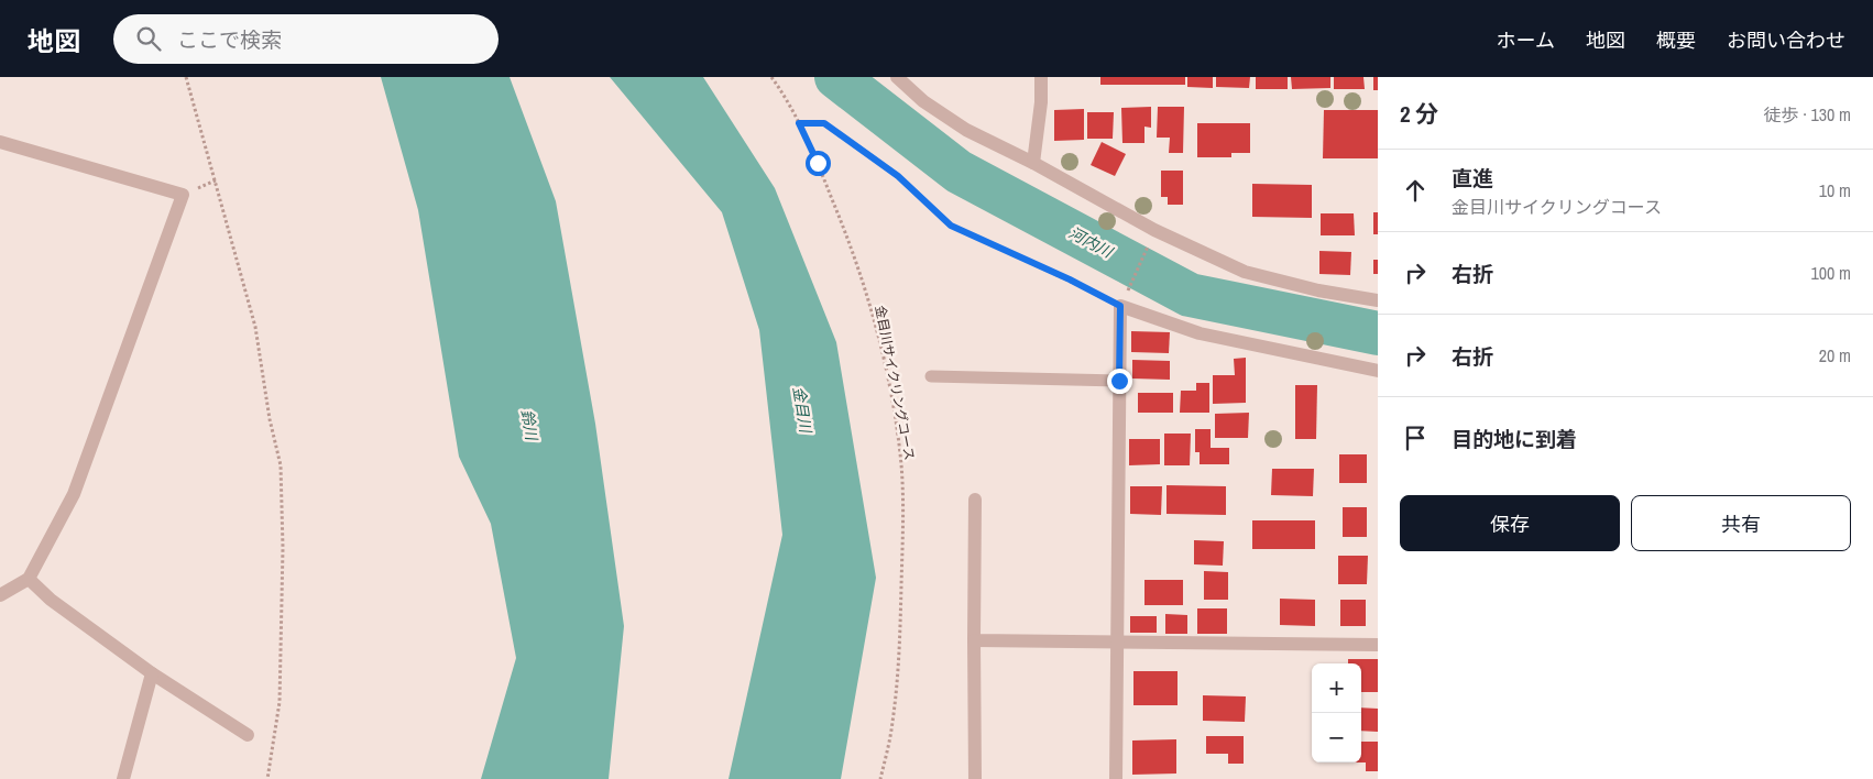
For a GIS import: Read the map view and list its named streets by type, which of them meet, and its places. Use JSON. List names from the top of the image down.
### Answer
{
  "streets": {
    "path": ["金目川サイクリングコース"]
  },
  "water": ["河内川", "金目川", "鈴川"],
  "page": {
    "header": "地図",
    "search": "ここで検索",
    "nav": [
      "ホーム",
      "地図",
      "概要",
      "お問い合わせ"
    ],
    "heading": ["2 分", "徒歩 · 130 m"],
    "list": [
      ["直進", "金目川サイクリングコース", "10 m"],
      ["右折", "100 m"],
      ["右折", "20 m"],
      "目的地に到着"
    ],
    "buttons": ["保存", "共有"],
    "map_buttons": ["+", "−"]
  }
}
